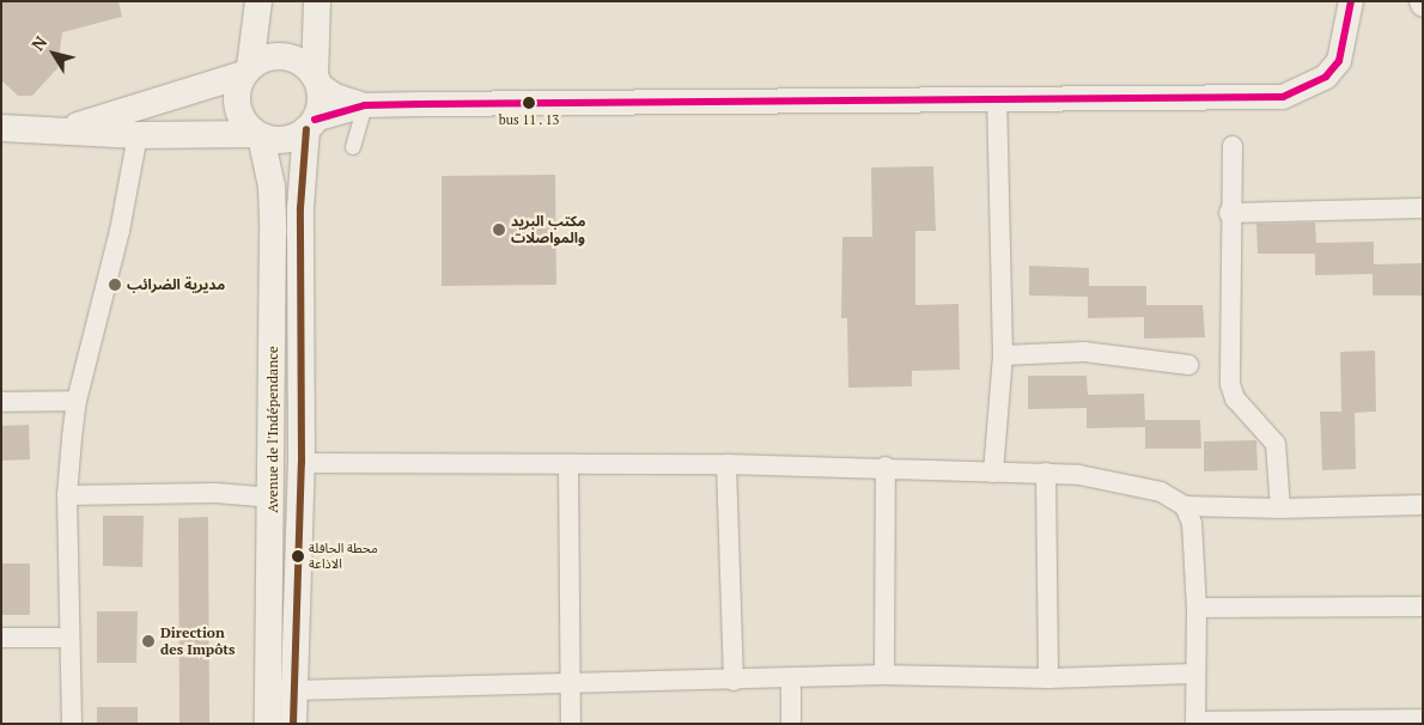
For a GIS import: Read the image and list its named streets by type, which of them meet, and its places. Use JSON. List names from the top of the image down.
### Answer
{
  "streets": {
    "main road": ["Avenue de l'Indépendance"]
  },
  "places": [
    "bus 11 . 13",
    "مكتب البريد والمواصلات",
    "مديرية الضرائب",
    "محطة الحافلة الاذاعة",
    "Direction des Impôts"
  ],
  "north": "top left"
}
